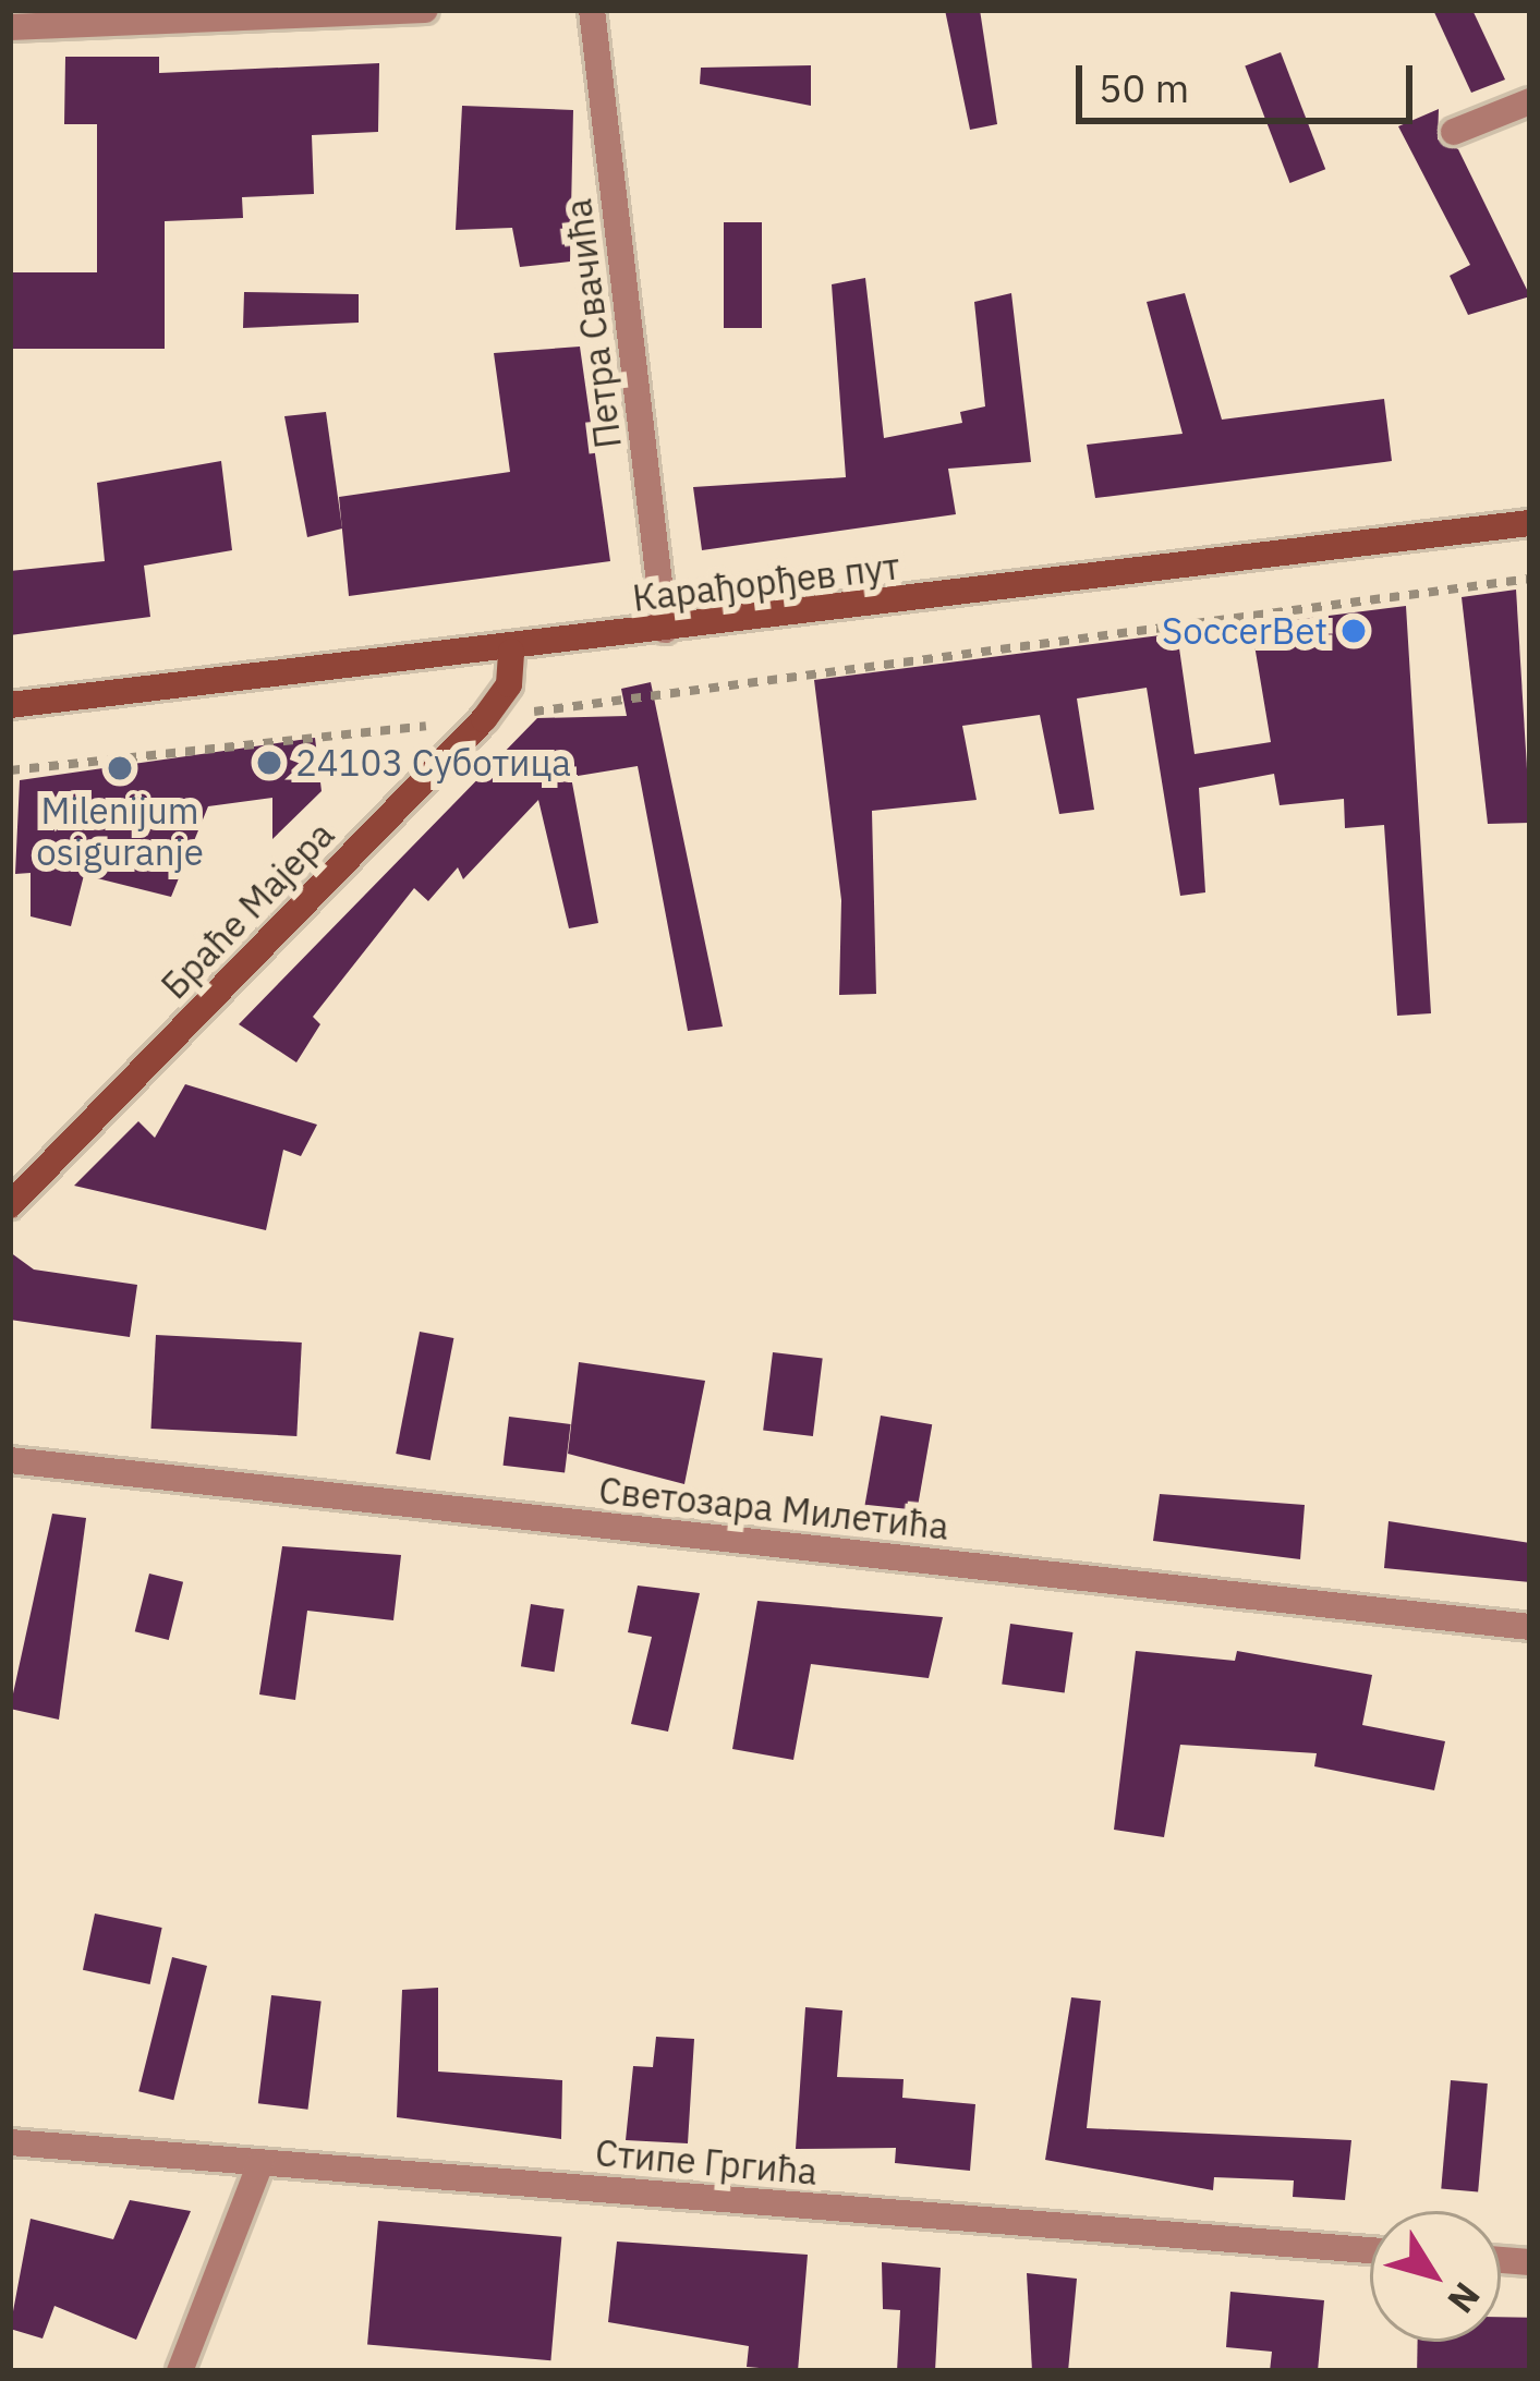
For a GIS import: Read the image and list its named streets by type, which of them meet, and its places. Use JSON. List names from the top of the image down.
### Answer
{
  "streets": {
    "main road": ["Карађорђев пут", "Браће Мајера"],
    "street": ["Петра Свачића", "Светозара Милетића", "Стипе Гргића"]
  },
  "crossings": [
    ["Петра Свачића", "Карађорђев пут"],
    ["Карађорђев пут", "Браће Мајера"]
  ],
  "places": ["SoccerBet", "24103 Суботица", "Milenijum osiguranje"],
  "scale_bar": "50 m",
  "north": "bottom right"
}
